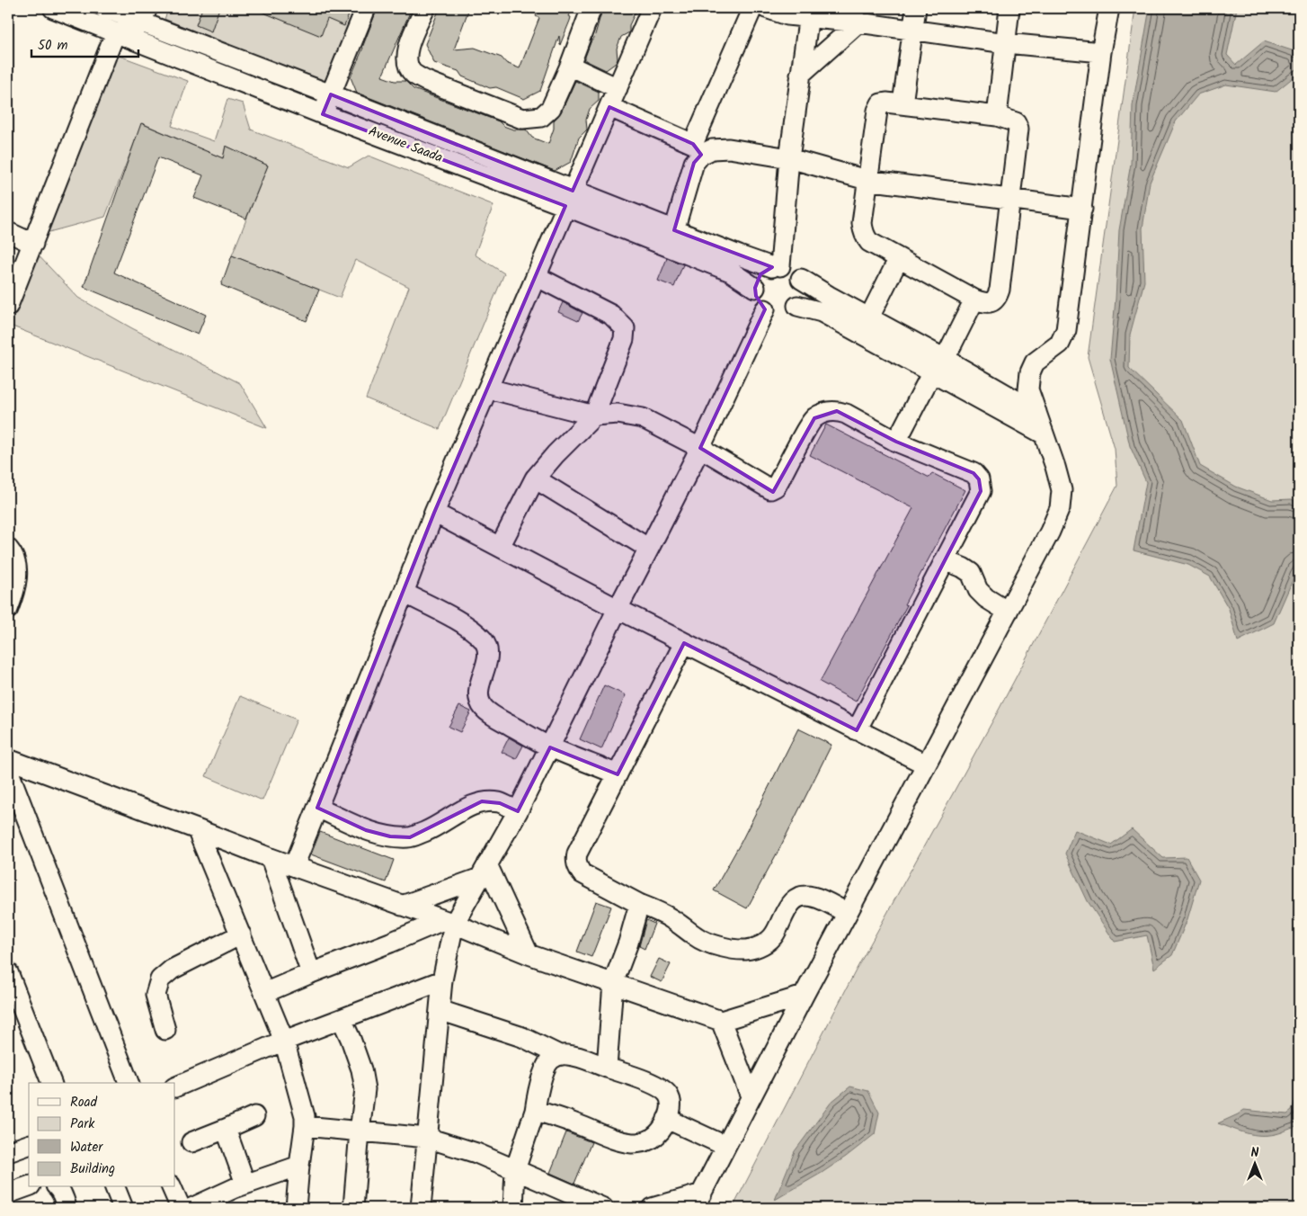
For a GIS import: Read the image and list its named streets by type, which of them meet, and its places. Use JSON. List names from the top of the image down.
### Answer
{
  "streets": {
    "street": ["Avenue Saada"]
  },
  "legend": [
    "Road",
    "Park",
    "Water",
    "Building"
  ],
  "scale_bar": "50 m",
  "north": "top"
}
